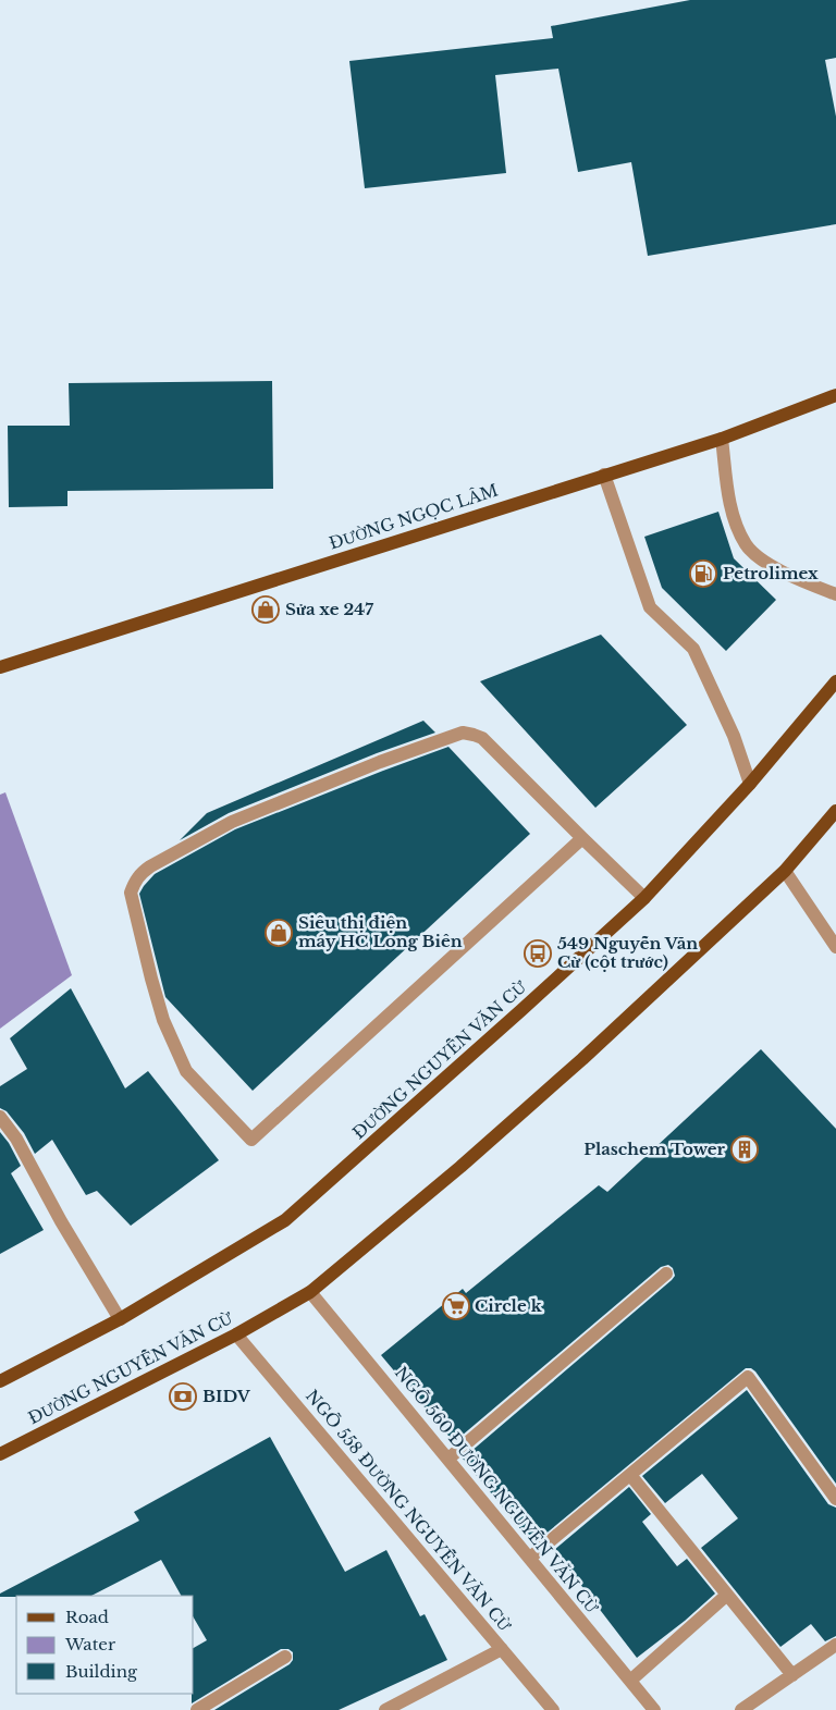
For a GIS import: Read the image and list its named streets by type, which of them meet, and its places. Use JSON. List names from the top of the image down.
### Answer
{
  "streets": {
    "main road": ["ĐƯỜNG NGỌC LÂM", "ĐƯỜNG NGUYỄN VĂN CỪ"],
    "street": ["NGÕ 560 ĐƯỜNG NGUYỄN VĂN CỪ", "NGÕ 558 ĐƯỜNG NGUYỄN VĂN CỪ"]
  },
  "crossings": [
    ["ĐƯỜNG NGUYỄN VĂN CỪ", "NGÕ 560 ĐƯỜNG NGUYỄN VĂN CỪ"],
    ["ĐƯỜNG NGUYỄN VĂN CỪ", "NGÕ 558 ĐƯỜNG NGUYỄN VĂN CỪ"]
  ],
  "places": {
    "fuel station": ["Petrolimex"],
    "shop": ["Sửa xe 247", "Siêu thị điện máy HC Long Biên"],
    "bus stop": ["549 Nguyễn Văn Cừ (cột trước)"],
    "building": ["Plaschem Tower"],
    "supermarket": ["Circle k"],
    "bank": ["BIDV"]
  },
  "legend": ["Road", "Water", "Building"]
}
